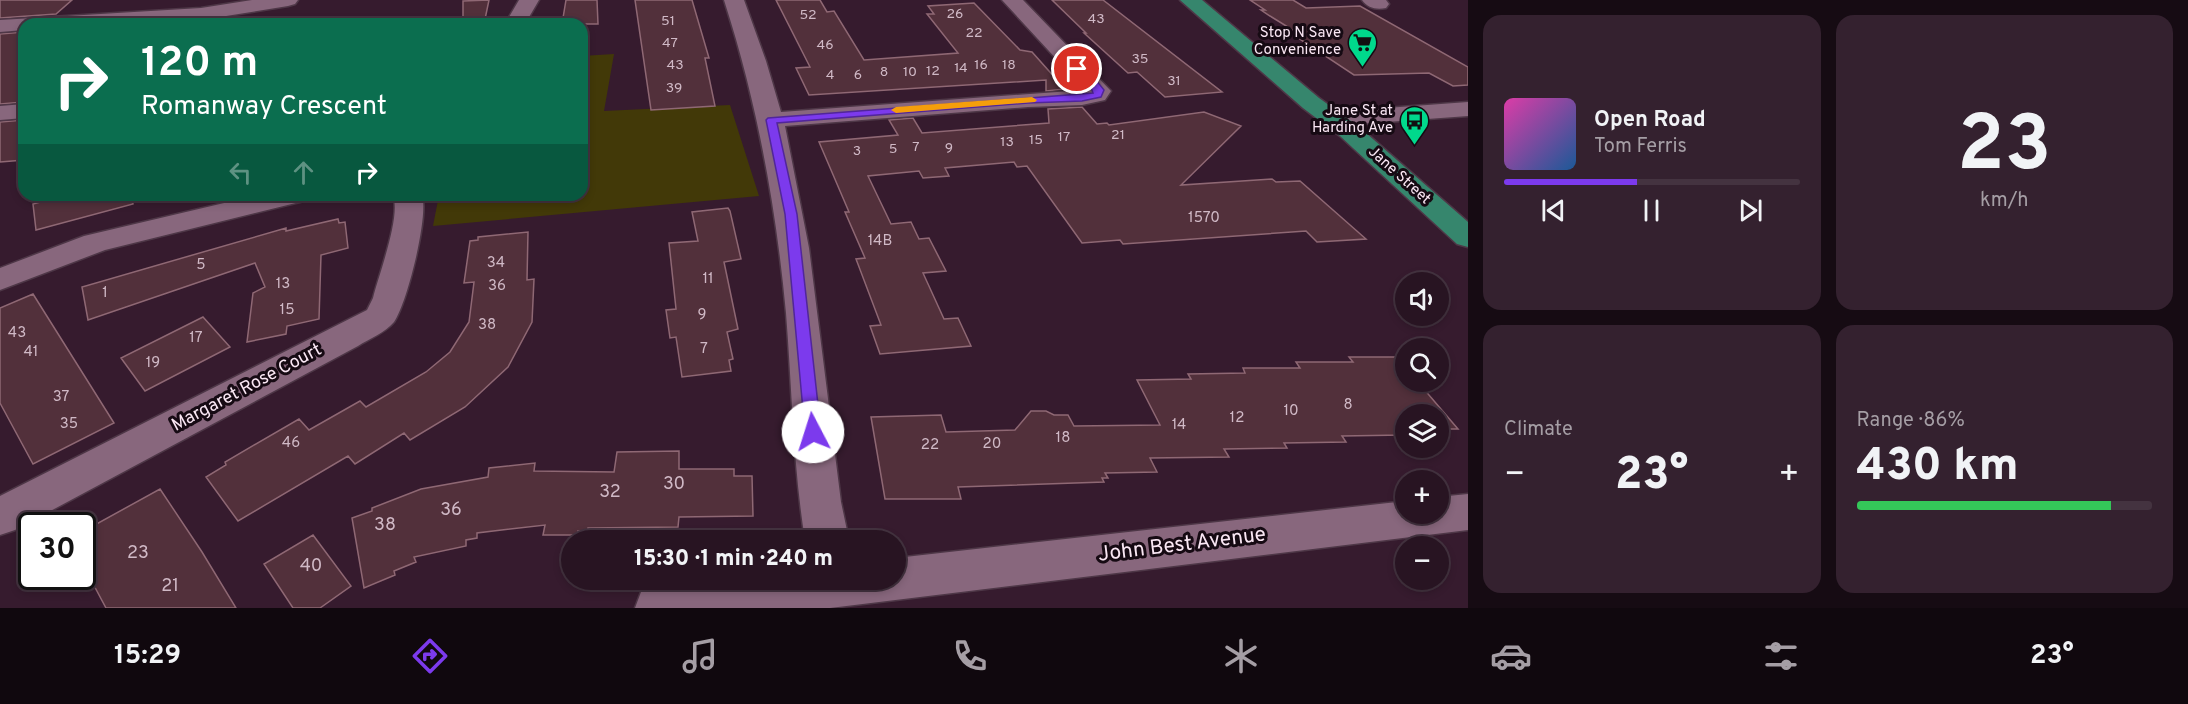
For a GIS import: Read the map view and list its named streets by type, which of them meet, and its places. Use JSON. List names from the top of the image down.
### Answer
{
  "streets": {
    "main road": ["Jane Street"],
    "street": ["Margaret Rose Court", "John Best Avenue"]
  },
  "places": {
    "supermarket": ["Stop N Save Convenience"],
    "bus stop": ["Jane St at Harding Ave"]
  },
  "house_numbers": [
    "26",
    "52",
    "43",
    "51",
    "22",
    "47",
    "46",
    "35",
    "43",
    "16",
    "18",
    "14",
    "12",
    "8",
    "10",
    "4",
    "6",
    "31",
    "39",
    "21",
    "17",
    "15",
    "13",
    "7",
    "9",
    "5",
    "3",
    "1570",
    "14B",
    "34",
    "5",
    "11",
    "13",
    "36",
    "1",
    "15",
    "9",
    "38",
    "43",
    "17",
    "7",
    "41",
    "19",
    "37",
    "8",
    "10",
    "12",
    "35",
    "14",
    "18",
    "46",
    "20",
    "22",
    "30",
    "32",
    "36",
    "38",
    "23",
    "40",
    "21"
  ],
  "page": {
    "tile": [
      ["23", "km/h"],
      "Climate",
      ["Range · 86%", "430 km"]
    ],
    "turn": ["120 m", "Romanway Crescent"],
    "song": ["Open Road", "Tom Ferris"],
    "map_buttons": ["+", "−"],
    "heat": ["−", "23°", "+"],
    "limit": "30",
    "trip": "15:30 · 1 min · 240 m",
    "tabs": ["15:29", "23°"]
  }
}
